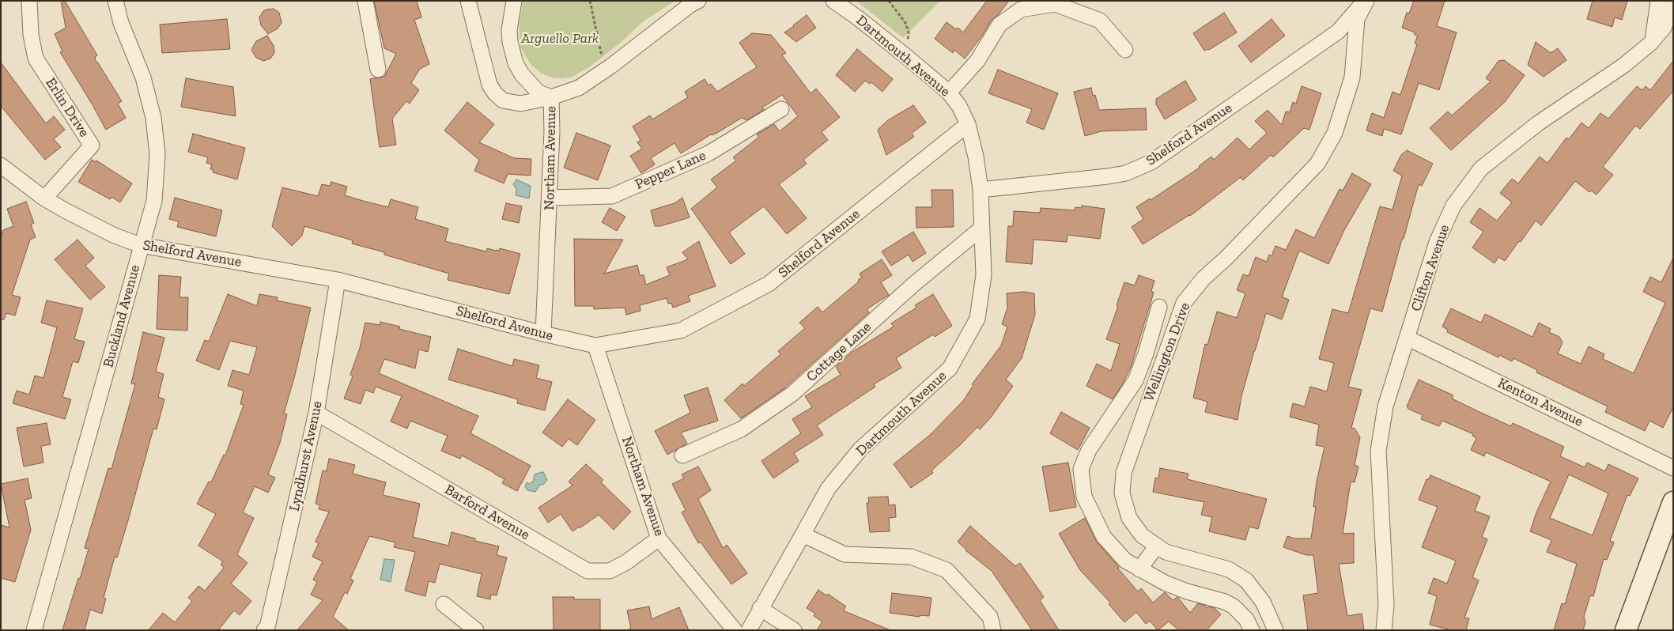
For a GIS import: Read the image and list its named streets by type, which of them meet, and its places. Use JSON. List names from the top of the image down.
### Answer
{
  "streets": {
    "street": [
      "Dartmouth Avenue",
      "Erlin Drive",
      "Shelford Avenue",
      "Northam Avenue",
      "Pepper Lane",
      "Clifton Avenue",
      "Buckland Avenue",
      "Cottage Lane",
      "Wellington Drive",
      "Kenton Avenue",
      "Lyndhurst Avenue",
      "Barford Avenue"
    ]
  },
  "crossings": [
    ["Dartmouth Avenue", "Shelford Avenue"],
    ["Dartmouth Avenue", "Cottage Lane"],
    ["Erlin Drive", "Shelford Avenue"],
    ["Shelford Avenue", "Northam Avenue"],
    ["Shelford Avenue", "Buckland Avenue"],
    ["Shelford Avenue", "Wellington Drive"],
    ["Shelford Avenue", "Lyndhurst Avenue"],
    ["Northam Avenue", "Pepper Lane"],
    ["Northam Avenue", "Barford Avenue"],
    ["Clifton Avenue", "Kenton Avenue"],
    ["Lyndhurst Avenue", "Barford Avenue"]
  ],
  "parks": ["Arguello Park"]
}
